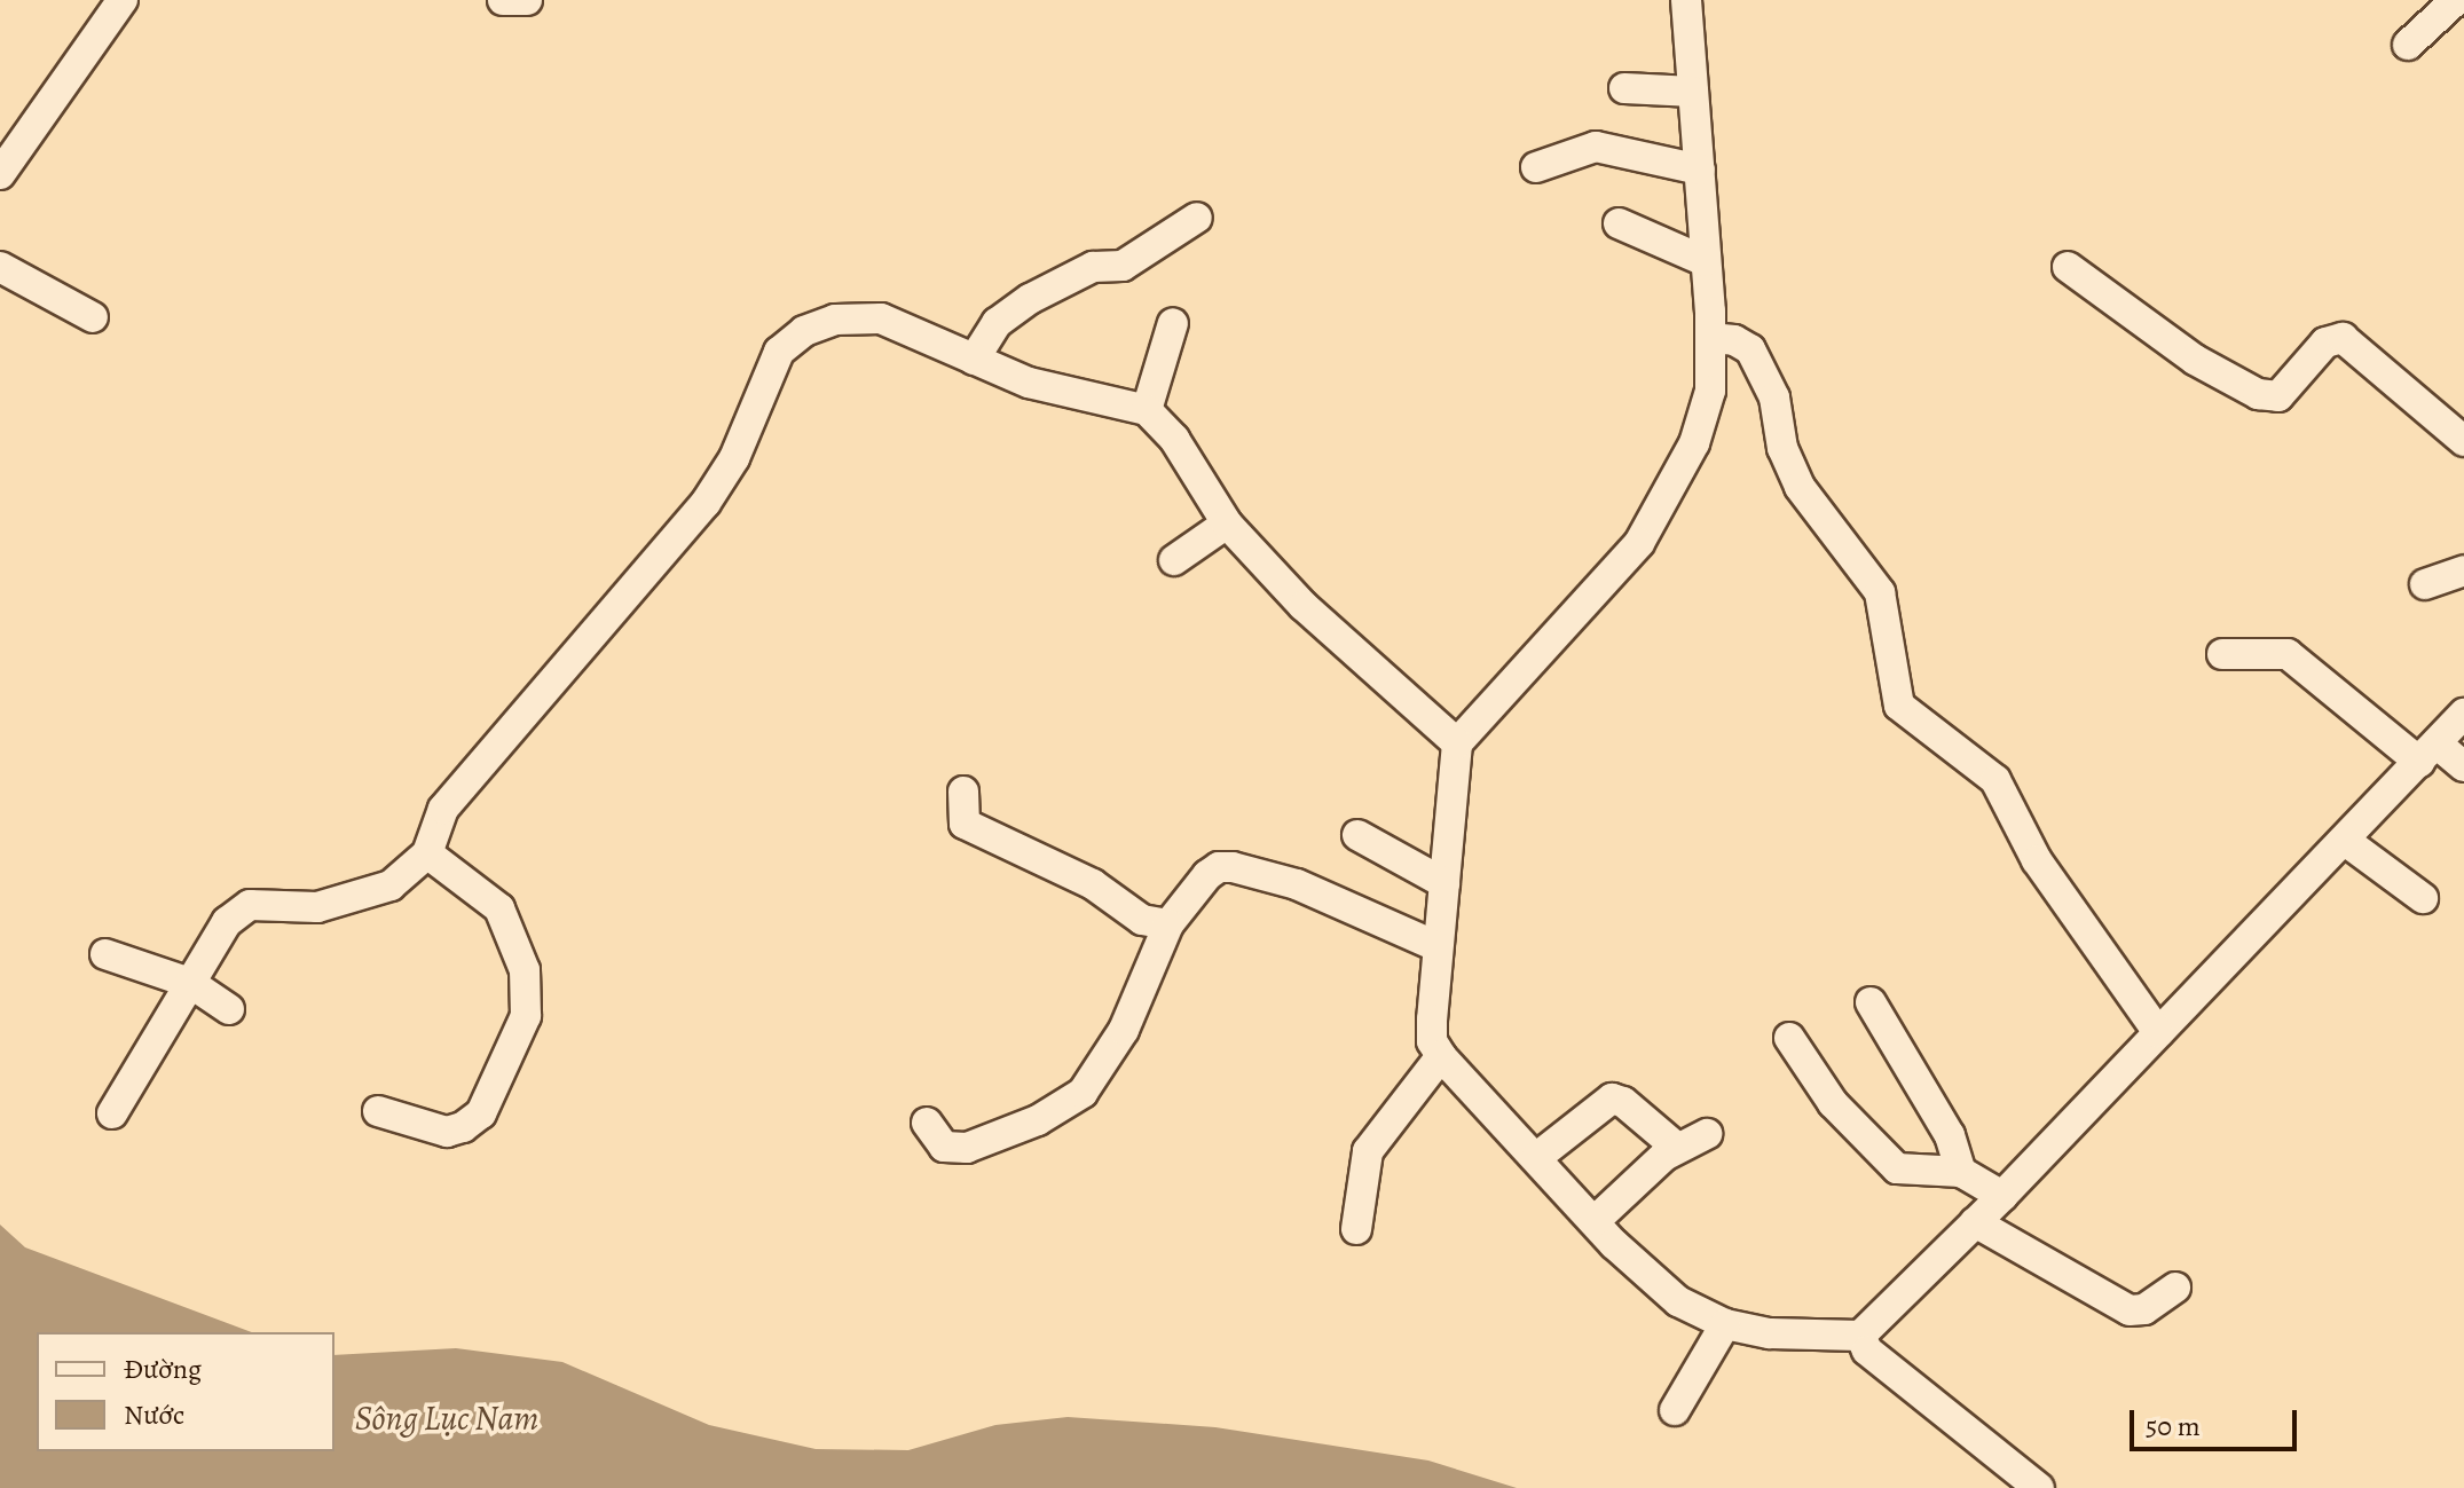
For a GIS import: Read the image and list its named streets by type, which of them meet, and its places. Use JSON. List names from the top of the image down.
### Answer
{
  "water": ["Sông Lục Nam"],
  "legend": ["Đường", "Nước"],
  "scale_bar": "50 m"
}
